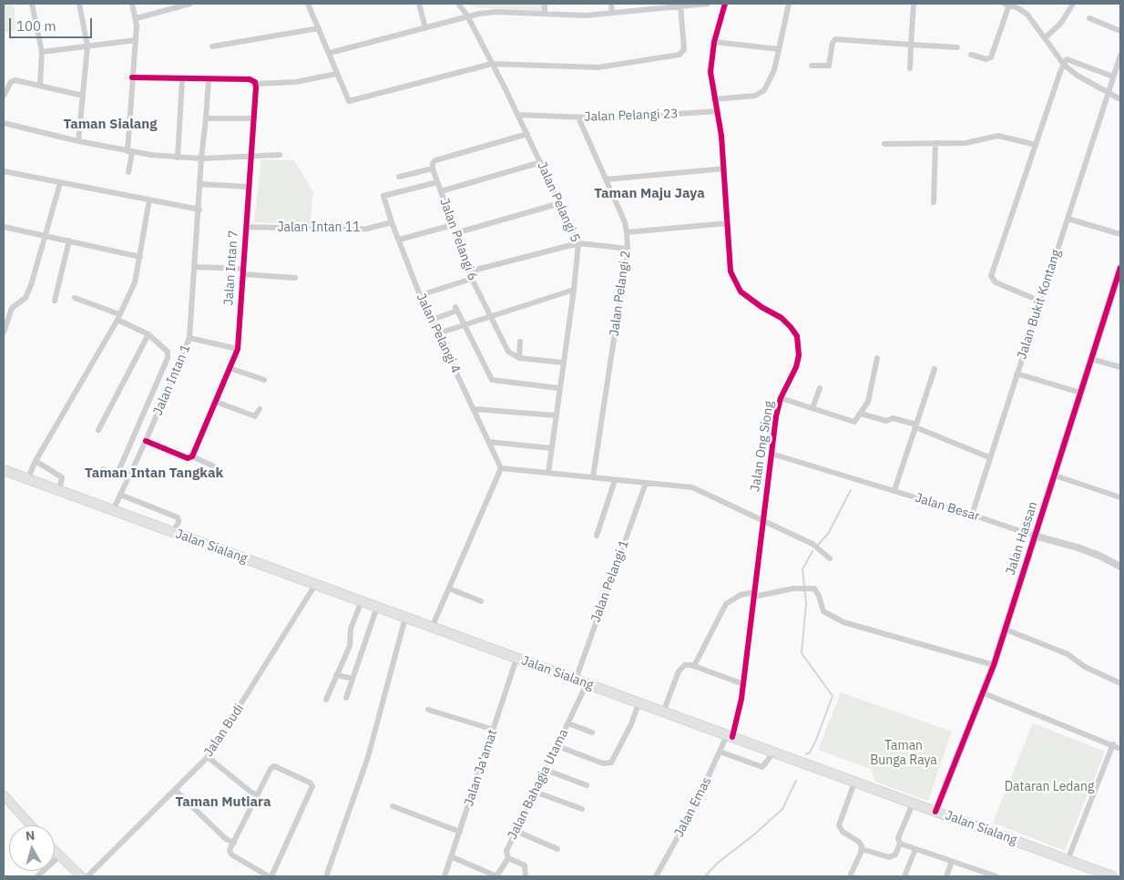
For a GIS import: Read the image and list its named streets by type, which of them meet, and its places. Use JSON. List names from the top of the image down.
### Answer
{
  "streets": {
    "main road": ["Jalan Sialang"],
    "street": [
      "Jalan Pelangi 23",
      "Jalan Pelangi 5",
      "Jalan Intan 11",
      "Jalan Pelangi 6",
      "Jalan Intan 7",
      "Jalan Pelangi 2",
      "Jalan Bukit Kontang",
      "Jalan Pelangi 4",
      "Jalan Intan 1",
      "Jalan Ong Siong",
      "Jalan Besar",
      "Jalan Hassan",
      "Jalan Pelangi 1",
      "Jalan Budi",
      "Jalan Ja'amat",
      "Jalan Bahagia Utama",
      "Jalan Emas"
    ]
  },
  "crossings": [
    ["Jalan Pelangi 23", "Jalan Pelangi 5"],
    ["Jalan Pelangi 23", "Jalan Pelangi 2"],
    ["Jalan Pelangi 23", "Jalan Ong Siong"],
    ["Jalan Intan 11", "Jalan Intan 7"],
    ["Jalan Intan 11", "Jalan Pelangi 4"],
    ["Jalan Pelangi 6", "Jalan Pelangi 4"],
    ["Jalan Bukit Kontang", "Jalan Besar"],
    ["Jalan Intan 1", "Jalan Sialang"],
    ["Jalan Ong Siong", "Jalan Besar"],
    ["Jalan Ong Siong", "Jalan Sialang"],
    ["Jalan Ong Siong", "Jalan Emas"],
    ["Jalan Besar", "Jalan Hassan"],
    ["Jalan Hassan", "Jalan Sialang"],
    ["Jalan Sialang", "Jalan Pelangi 1"],
    ["Jalan Sialang", "Jalan Budi"],
    ["Jalan Sialang", "Jalan Ja'amat"],
    ["Jalan Sialang", "Jalan Bahagia Utama"],
    ["Jalan Sialang", "Jalan Emas"]
  ],
  "districts": [
    "Taman Sialang",
    "Taman Maju Jaya",
    "Taman Intan Tangkak",
    "Taman Mutiara"
  ],
  "parks": ["Taman Bunga Raya", "Dataran Ledang"],
  "scale_bar": "100 m",
  "north": "top"
}
